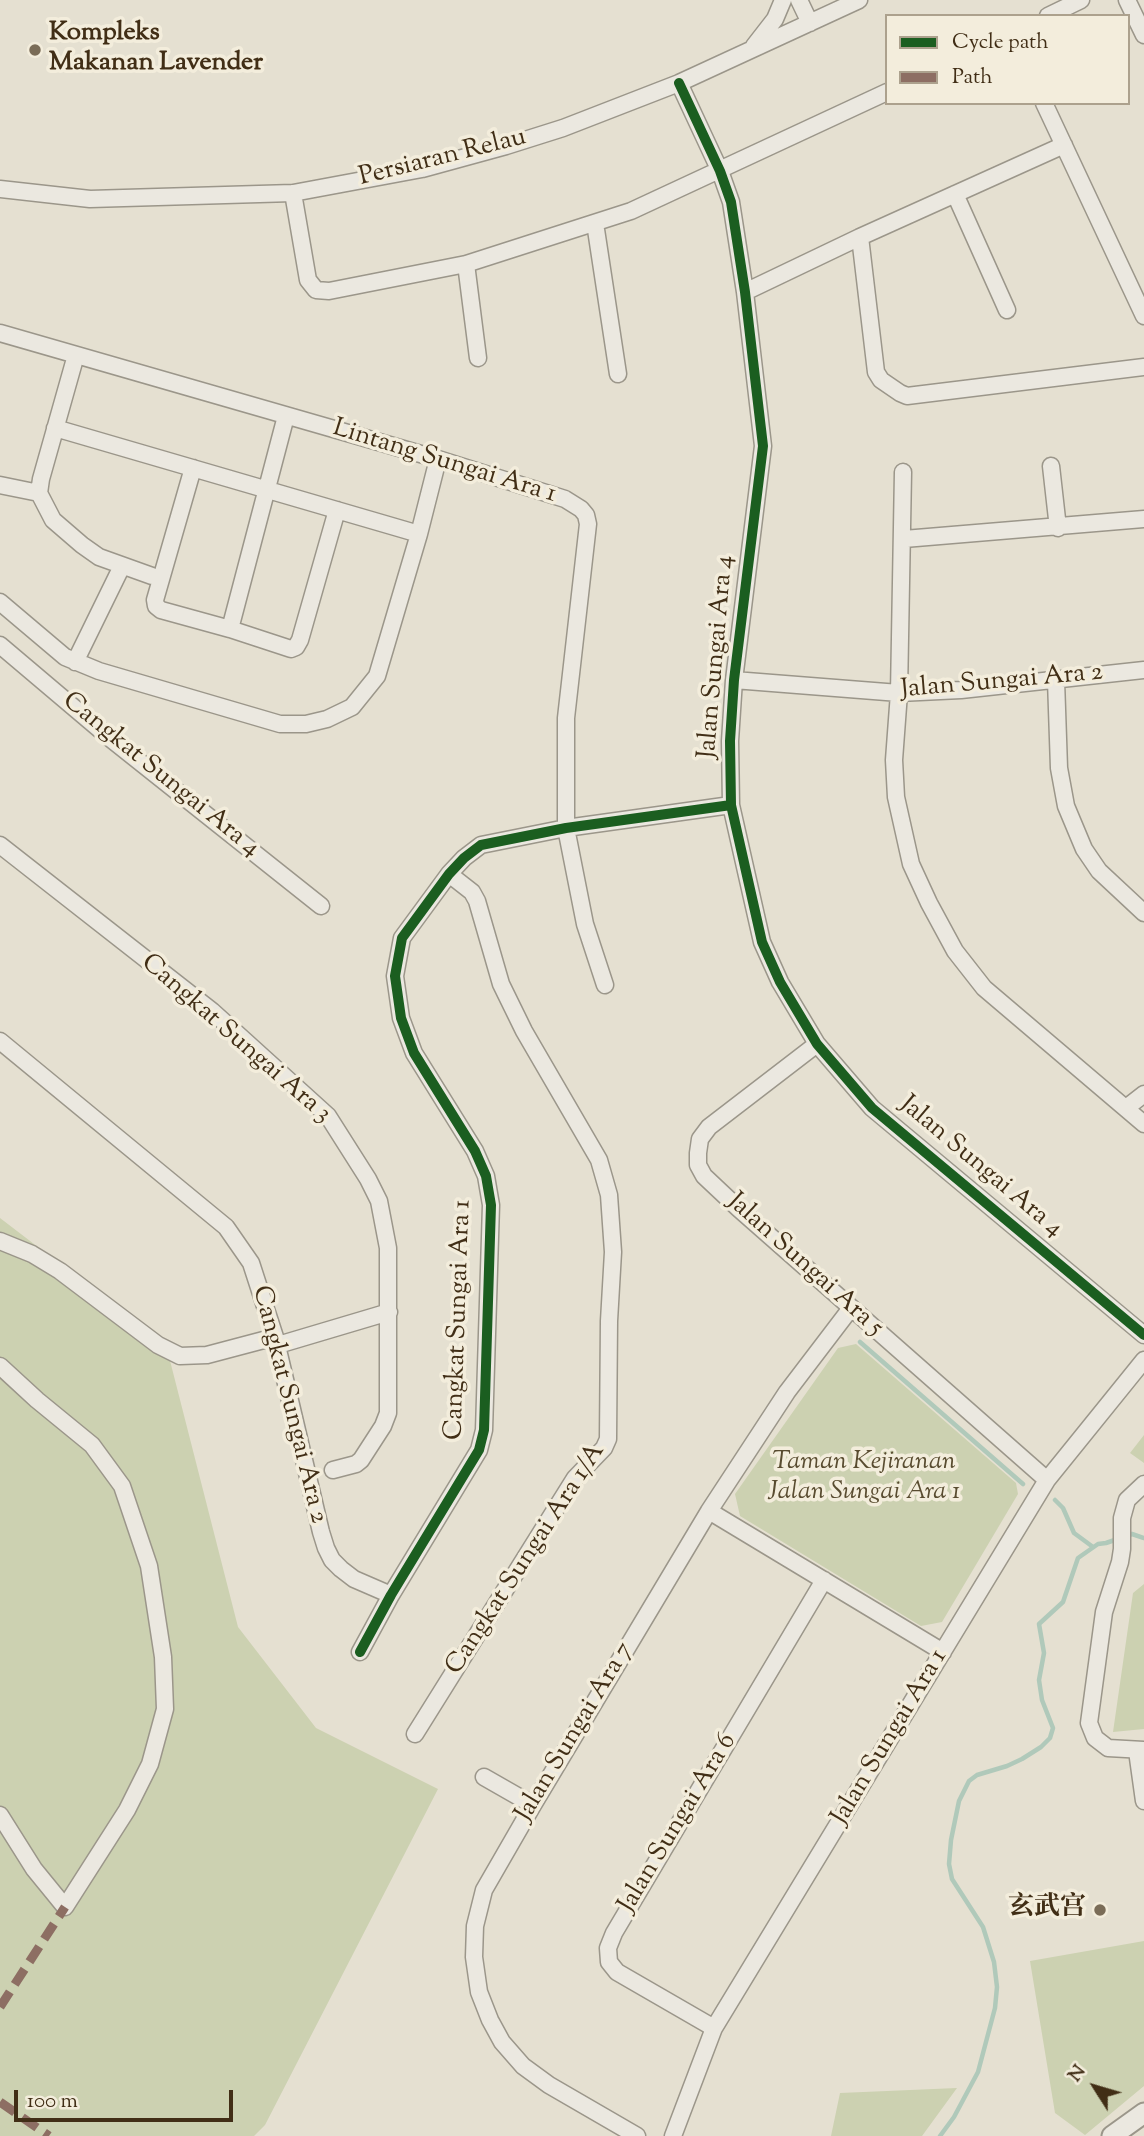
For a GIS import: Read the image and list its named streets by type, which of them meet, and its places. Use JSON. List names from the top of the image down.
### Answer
{
  "streets": {
    "street": [
      "Persiaran Relau",
      "Lintang Sungai Ara 1",
      "Jalan Sungai Ara 4",
      "Jalan Sungai Ara 2",
      "Cangkat Sungai Ara 4",
      "Cangkat Sungai Ara 3",
      "Jalan Sungai Ara 5",
      "Cangkat Sungai Ara 1",
      "Cangkat Sungai Ara 2",
      "Cangkat Sungai Ara 1/A",
      "Jalan Sungai Ara 7",
      "Jalan Sungai Ara 1",
      "Jalan Sungai Ara 6"
    ]
  },
  "crossings": [
    ["Persiaran Relau", "Jalan Sungai Ara 4"],
    ["Lintang Sungai Ara 1", "Cangkat Sungai Ara 1"],
    ["Jalan Sungai Ara 4", "Jalan Sungai Ara 2"],
    ["Jalan Sungai Ara 4", "Jalan Sungai Ara 5"],
    ["Jalan Sungai Ara 4", "Cangkat Sungai Ara 1"],
    ["Jalan Sungai Ara 5", "Jalan Sungai Ara 7"],
    ["Jalan Sungai Ara 5", "Jalan Sungai Ara 1"],
    ["Cangkat Sungai Ara 1", "Cangkat Sungai Ara 2"],
    ["Cangkat Sungai Ara 1", "Cangkat Sungai Ara 1/A"],
    ["Jalan Sungai Ara 1", "Jalan Sungai Ara 6"]
  ],
  "parks": ["Taman Kejiranan Jalan Sungai Ara 1"],
  "places": ["Kompleks Makanan Lavender", "玄武宫"],
  "legend": ["Cycle path", "Path"],
  "scale_bar": "100 m",
  "north": "top left"
}
